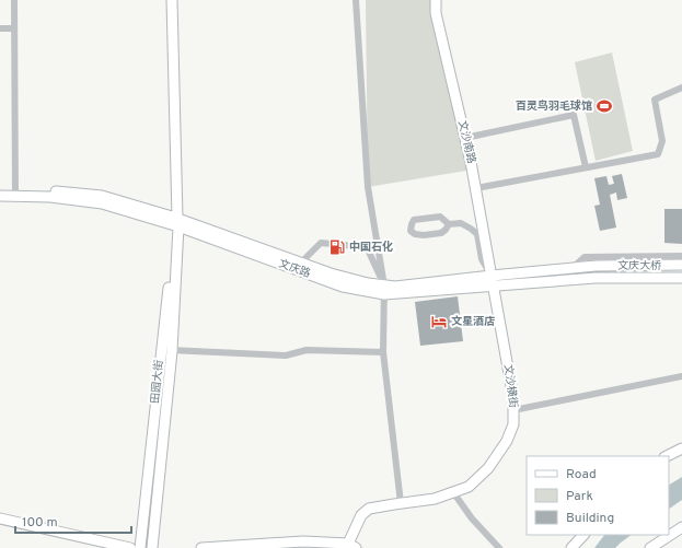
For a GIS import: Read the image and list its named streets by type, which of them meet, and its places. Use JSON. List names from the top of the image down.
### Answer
{
  "streets": {
    "street": [
      "文沙南路",
      "文庆大桥",
      "文庆路",
      "田园大街",
      "文沙横街"
    ]
  },
  "crossings": [
    ["文沙南路", "文庆路"],
    ["文沙南路", "文沙横街"],
    ["文庆大桥", "文庆路"],
    ["文庆路", "田园大街"],
    ["文庆路", "文沙横街"]
  ],
  "places": {
    "sports": ["百灵鸟羽毛球馆"],
    "fuel station": ["中国石化"],
    "hotel": ["文星酒店"]
  },
  "legend": ["Road", "Park", "Building"],
  "scale_bar": "100 m"
}
